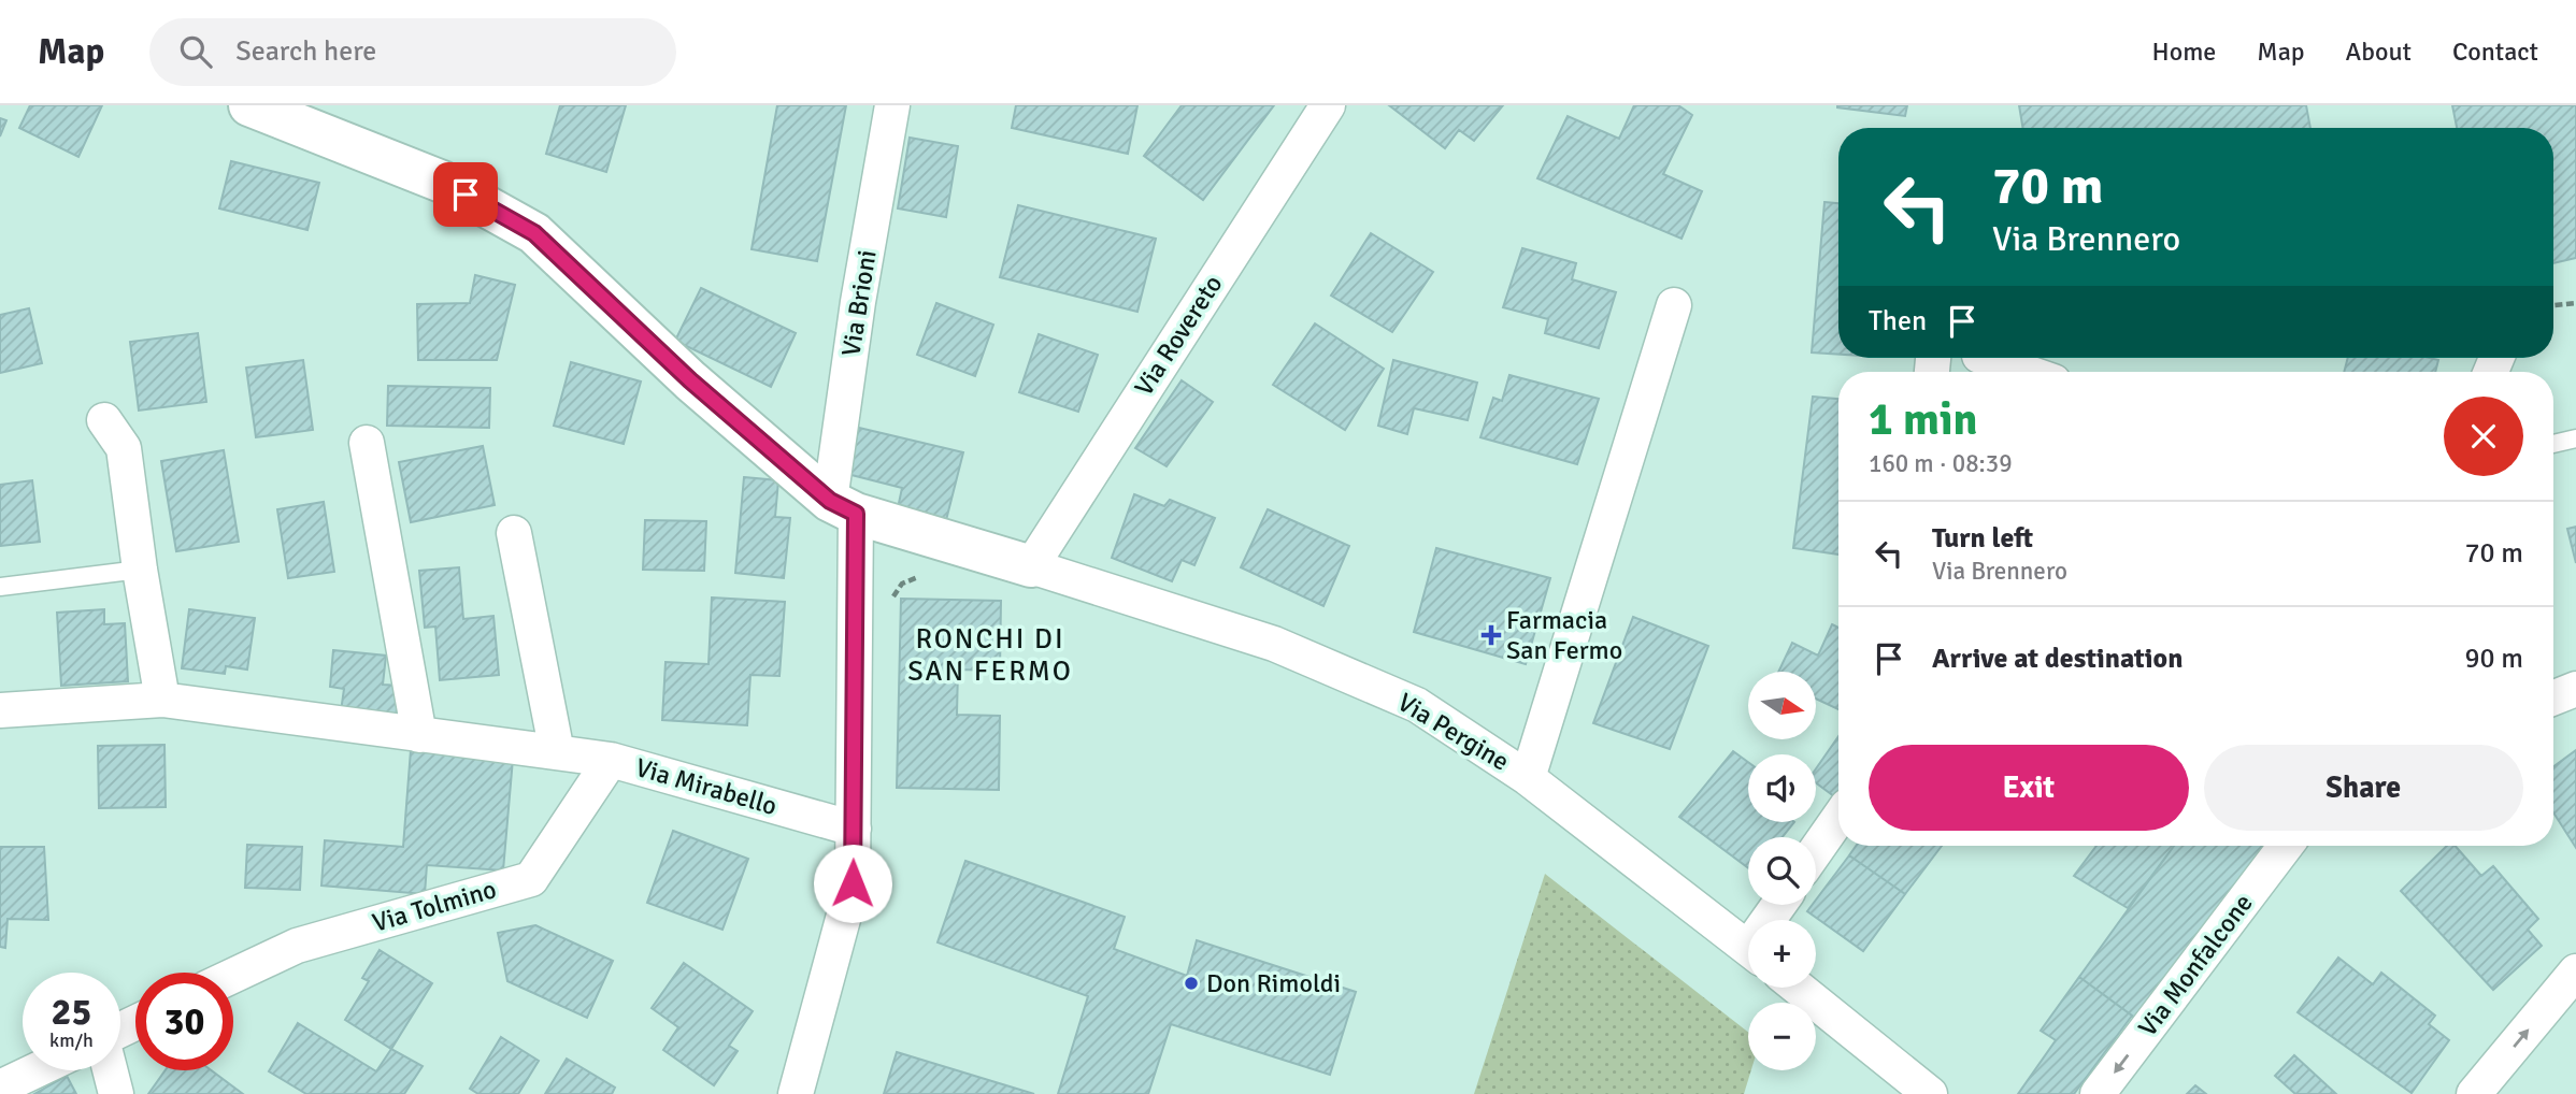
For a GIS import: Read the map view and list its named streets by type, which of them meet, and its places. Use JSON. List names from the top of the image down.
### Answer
{
  "streets": {
    "street": [
      "Via Brioni",
      "Via Rovereto",
      "Via Pergine",
      "Via Mirabello",
      "Via Tolmino",
      "Via Monfalcone"
    ]
  },
  "crossings": [
    ["Via Brioni", "Via Mirabello"],
    ["Via Rovereto", "Via Pergine"],
    ["Via Mirabello", "Via Tolmino"]
  ],
  "one_way": ["Via Monfalcone"],
  "districts": ["RONCHI DI SAN FERMO"],
  "places": {
    "health": ["Farmacia San Fermo"],
    "other": ["Don Rimoldi"]
  },
  "north": "right",
  "page": {
    "header": "Map",
    "search": "Search here",
    "nav": [
      "Home",
      "Map",
      "About",
      "Contact"
    ],
    "turn": ["70 m", "Via Brennero"],
    "then": "Then",
    "heading": ["1 min", "160 m · 08:39"],
    "list": [
      {
        "name": "Turn left",
        "note": "Via Brennero",
        "value": "70 m"
      },
      {
        "name": "Arrive at destination",
        "value": "90 m"
      }
    ],
    "map_buttons": ["+", "−"],
    "buttons": ["Exit", "Share"],
    "speed": "25 km/h",
    "limit": "30"
  }
}
